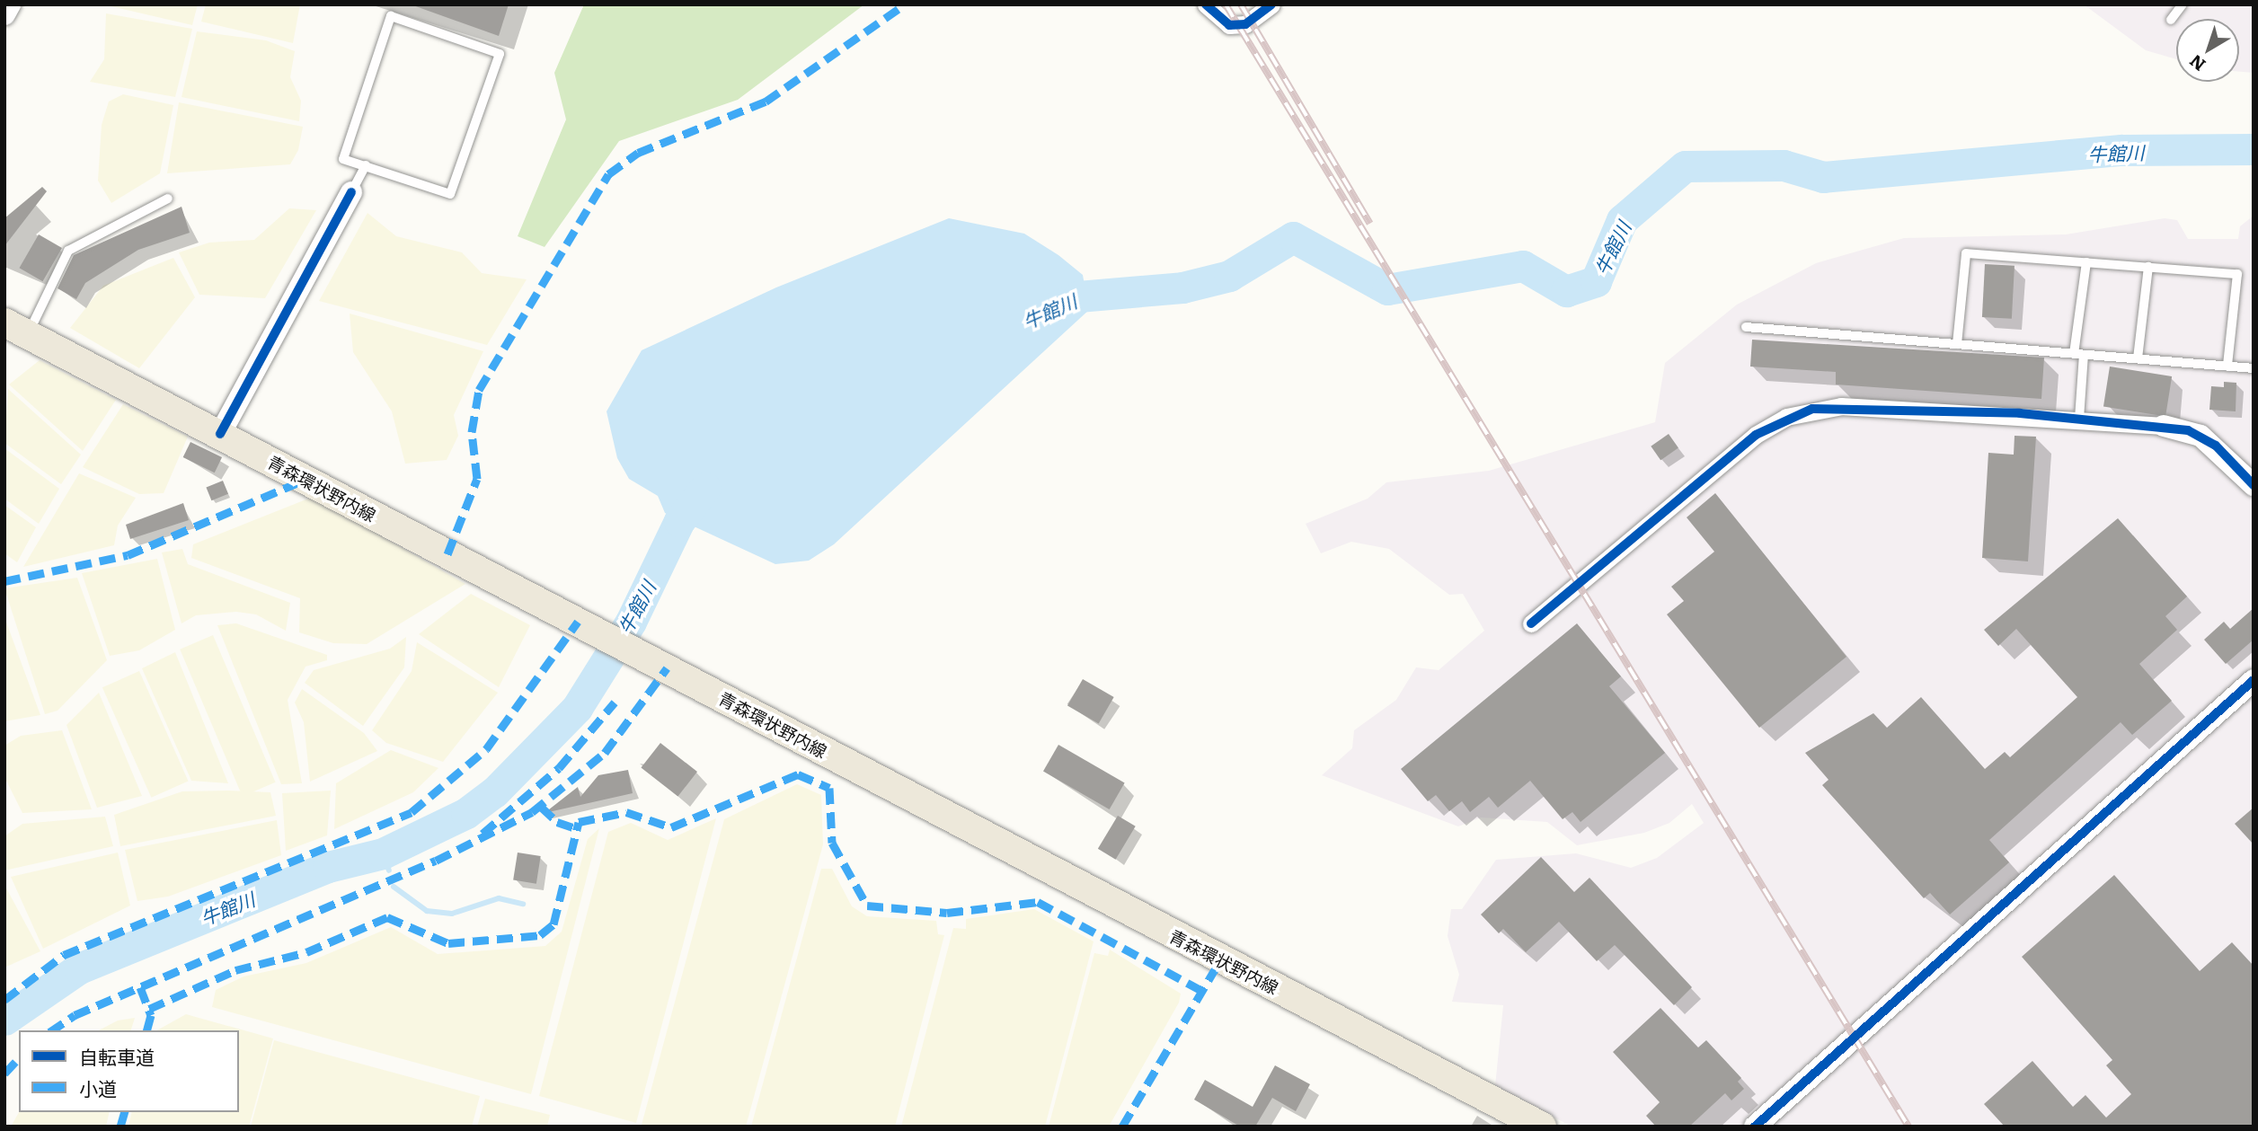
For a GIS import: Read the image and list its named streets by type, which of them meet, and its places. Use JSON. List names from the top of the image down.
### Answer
{
  "streets": {
    "main road": ["青森環状野内線"]
  },
  "water": ["牛館川"],
  "legend": ["自転車道", "小道"],
  "north": "bottom left"
}
